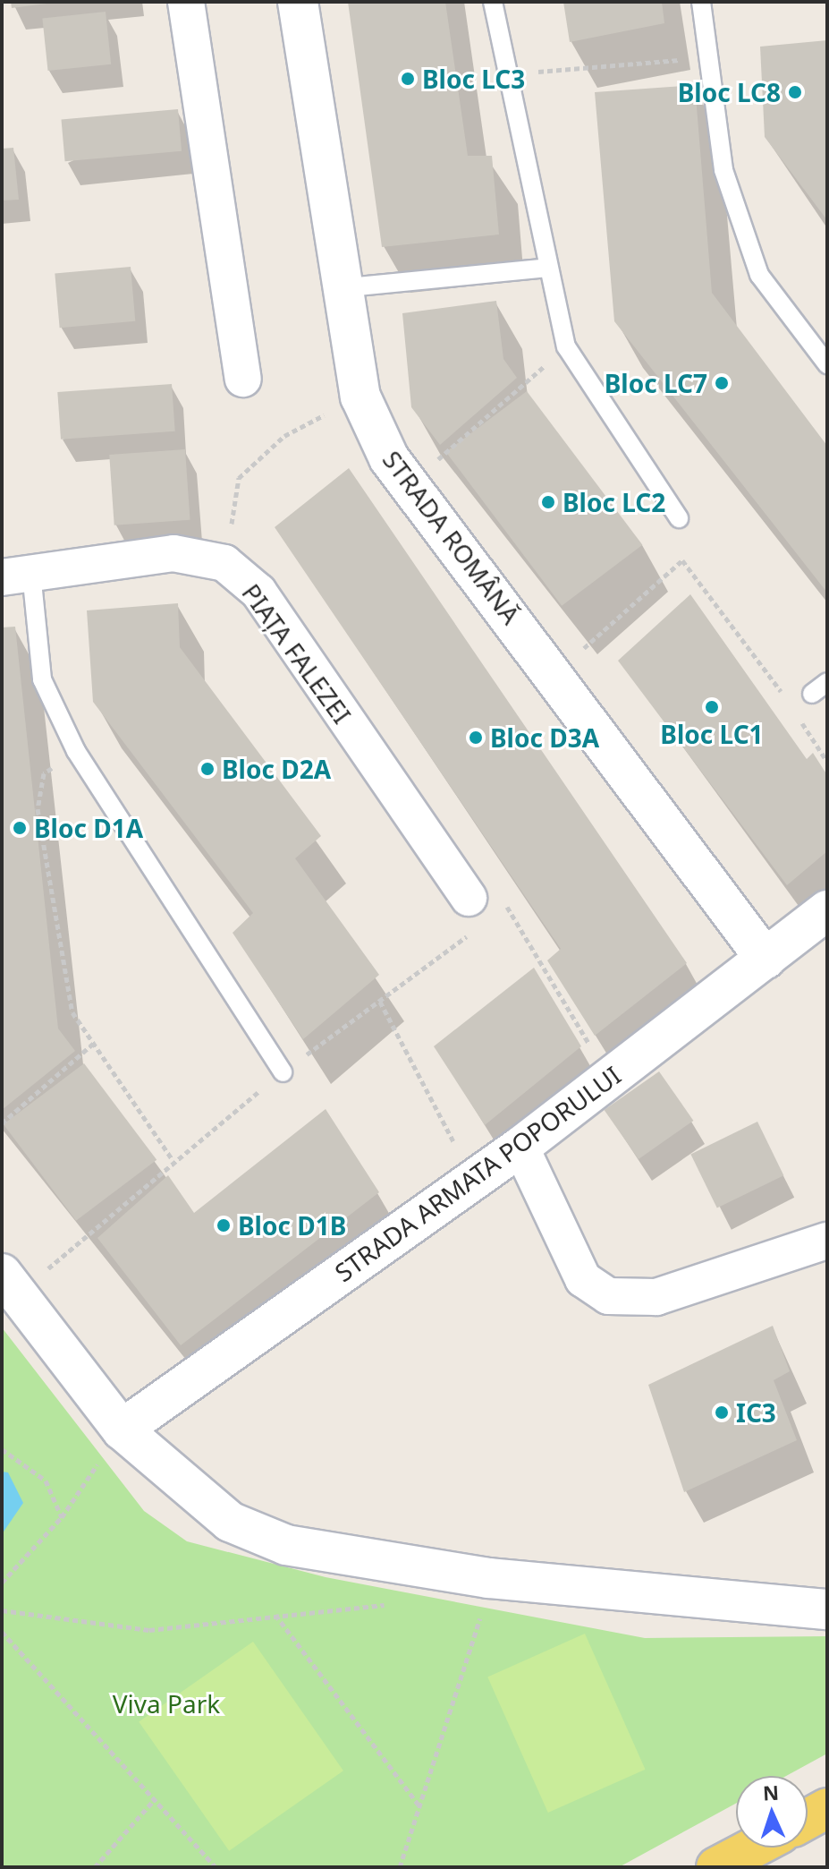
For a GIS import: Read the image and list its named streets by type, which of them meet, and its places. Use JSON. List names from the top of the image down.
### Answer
{
  "streets": {
    "street": ["STRADA ROMÂNĂ", "PIAȚA FALEZEI", "STRADA ARMATA POPORULUI"]
  },
  "crossings": [
    ["STRADA ROMÂNĂ", "STRADA ARMATA POPORULUI"]
  ],
  "parks": ["Viva Park"],
  "places": [
    "Bloc LC3",
    "Bloc LC8",
    "Bloc LC7",
    "Bloc LC2",
    "Bloc LC1",
    "Bloc D3A",
    "Bloc D2A",
    "Bloc D1A",
    "Bloc D1B",
    "IC3"
  ],
  "north": "top"
}
